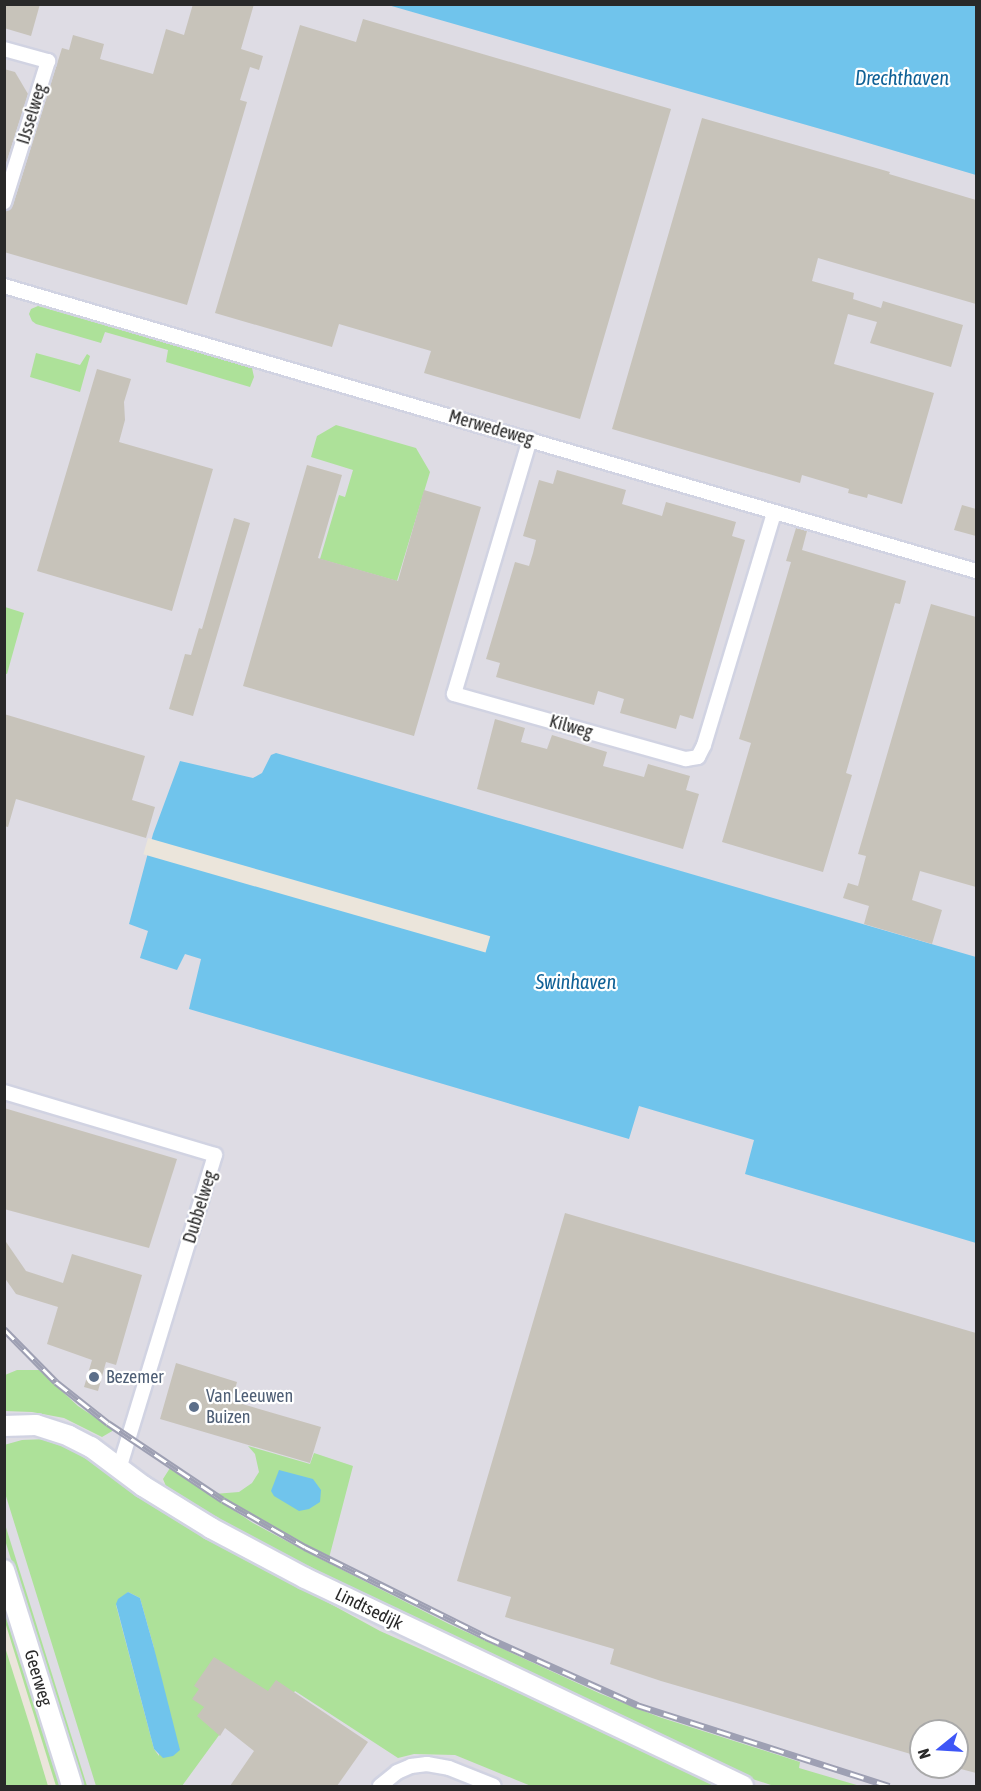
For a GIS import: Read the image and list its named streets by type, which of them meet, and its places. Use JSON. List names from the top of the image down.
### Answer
{
  "streets": {
    "street": [
      "IJsselweg",
      "Merwedeweg",
      "Kilweg",
      "Dubbelweg",
      "Lindtsedijk",
      "Geerweg"
    ]
  },
  "crossings": [
    ["Merwedeweg", "Kilweg"],
    ["Dubbelweg", "Lindtsedijk"]
  ],
  "water": ["Drechthaven", "Swinhaven"],
  "places": ["Bezemer", "Van Leeuwen Buizen"],
  "north": "left"
}
